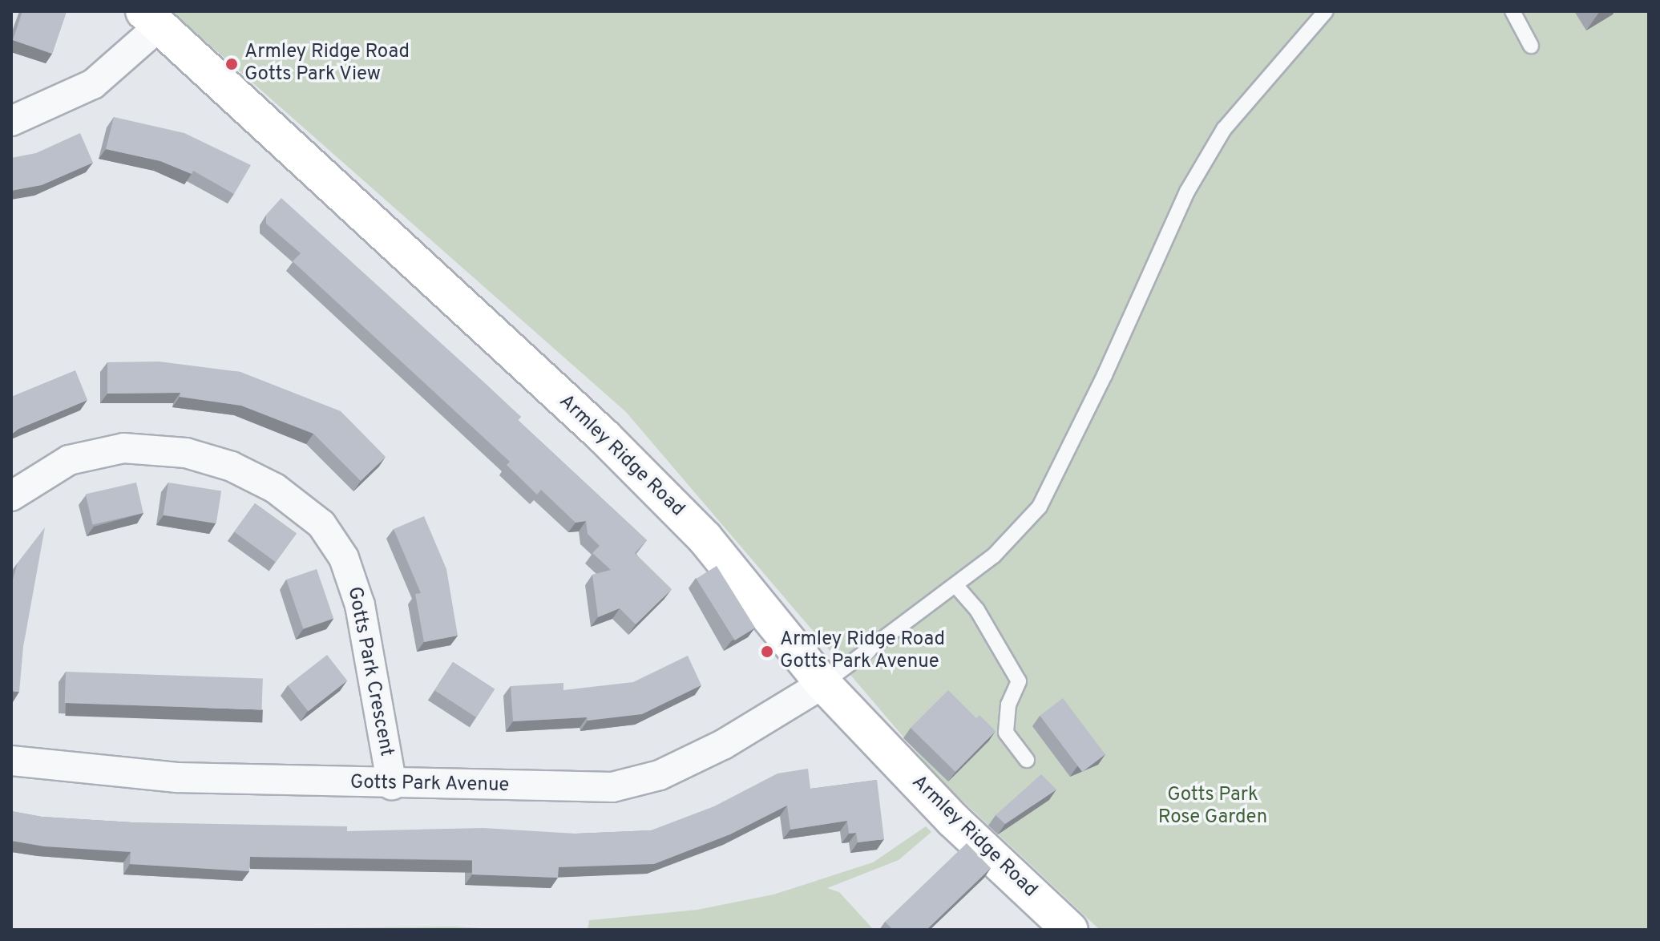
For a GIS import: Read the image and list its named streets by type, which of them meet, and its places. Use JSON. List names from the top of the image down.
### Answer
{
  "streets": {
    "street": ["Armley Ridge Road", "Gotts Park Crescent", "Gotts Park Avenue"]
  },
  "crossings": [
    ["Armley Ridge Road", "Gotts Park Avenue"],
    ["Gotts Park Crescent", "Gotts Park Avenue"]
  ],
  "parks": ["Gotts Park Rose Garden"],
  "places": ["Armley Ridge Road Gotts Park View", "Armley Ridge Road Gotts Park Avenue"]
}
